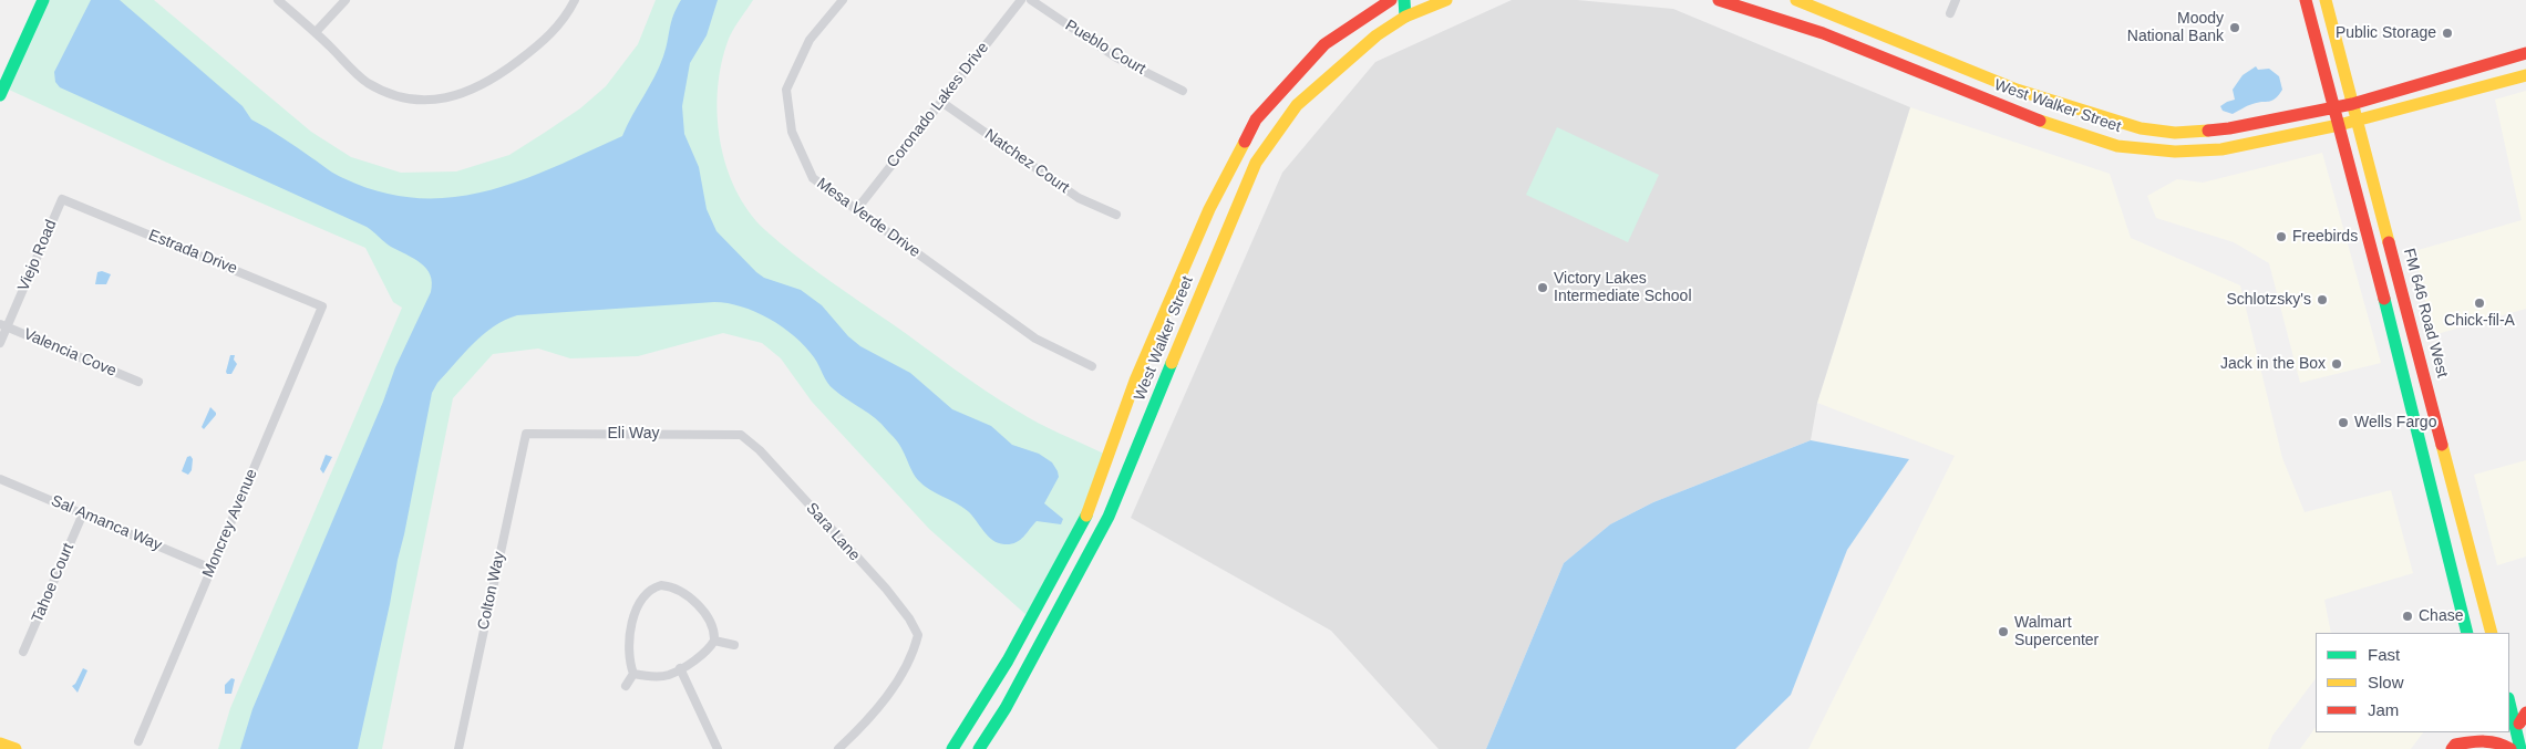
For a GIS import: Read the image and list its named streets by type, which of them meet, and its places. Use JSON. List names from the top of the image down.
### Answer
{
  "streets": {
    "street": [
      "Pueblo Court",
      "Coronado Lakes Drive",
      "West Walker Street",
      "Natchez Court",
      "Mesa Verde Drive",
      "Estrada Drive",
      "Viejo Road",
      "FM 646 Road West",
      "Valencia Cove",
      "Eli Way",
      "Sal Amanca Way",
      "Moncrey Avenue",
      "Sara Lane",
      "Tahoe Court",
      "Colton Way"
    ]
  },
  "crossings": [
    ["Coronado Lakes Drive", "Natchez Court"],
    ["Coronado Lakes Drive", "Mesa Verde Drive"],
    ["West Walker Street", "FM 646 Road West"],
    ["Estrada Drive", "Viejo Road"],
    ["Estrada Drive", "Moncrey Avenue"],
    ["Viejo Road", "Valencia Cove"],
    ["Eli Way", "Sara Lane"],
    ["Eli Way", "Colton Way"],
    ["Sal Amanca Way", "Moncrey Avenue"],
    ["Sal Amanca Way", "Tahoe Court"]
  ],
  "places": [
    "Moody National Bank",
    "Public Storage",
    "Freebirds",
    "Victory Lakes Intermediate School",
    "Schlotzsky's",
    "Chick-fil-A",
    "Jack in the Box",
    "Wells Fargo",
    "Chase",
    "Walmart Supercenter"
  ],
  "legend": ["Fast", "Slow", "Jam"]
}
